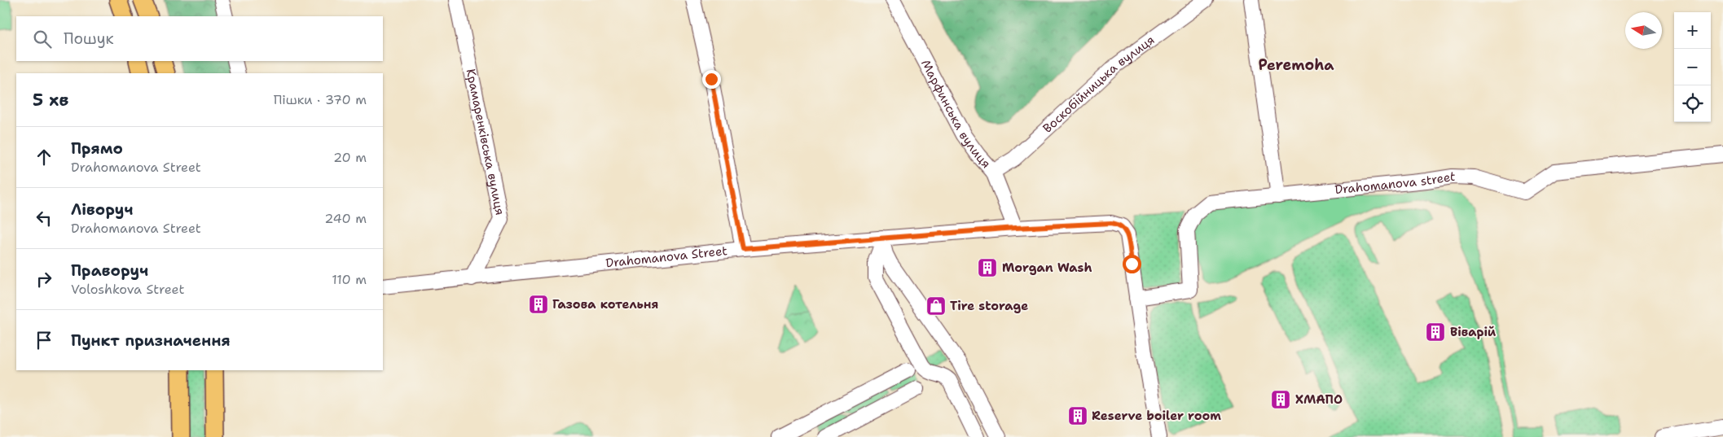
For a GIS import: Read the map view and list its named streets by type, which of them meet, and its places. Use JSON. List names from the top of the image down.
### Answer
{
  "streets": {
    "street": [
      "Воскобійницька вулиця",
      "Марфинська вулиця",
      "Крамаренківська вулиця",
      "Drahomanova street",
      "Drahomanova Street"
    ]
  },
  "crossings": [
    ["Воскобійницька вулиця", "Марфинська вулиця"],
    ["Марфинська вулиця", "Drahomanova Street"],
    ["Крамаренківська вулиця", "Drahomanova Street"],
    ["Drahomanova street", "Drahomanova Street"]
  ],
  "districts": ["Peremoha"],
  "places": {
    "building": [
      "Morgan Wash",
      "Газова котельня",
      "Віварій",
      "ХМАПО",
      "Reserve boiler room"
    ],
    "shop": ["Tire storage"]
  },
  "north": "left",
  "page": {
    "map_buttons": ["+", "−"],
    "search": "Пошук",
    "heading": ["5 хв", "Пішки · 370 m"],
    "list": [
      ["Прямо", "Drahomanova Street", "20 m"],
      ["Ліворуч", "Drahomanova Street", "240 m"],
      ["Праворуч", "Voloshkova Street", "110 m"],
      "Пункт призначення"
    ]
  }
}
